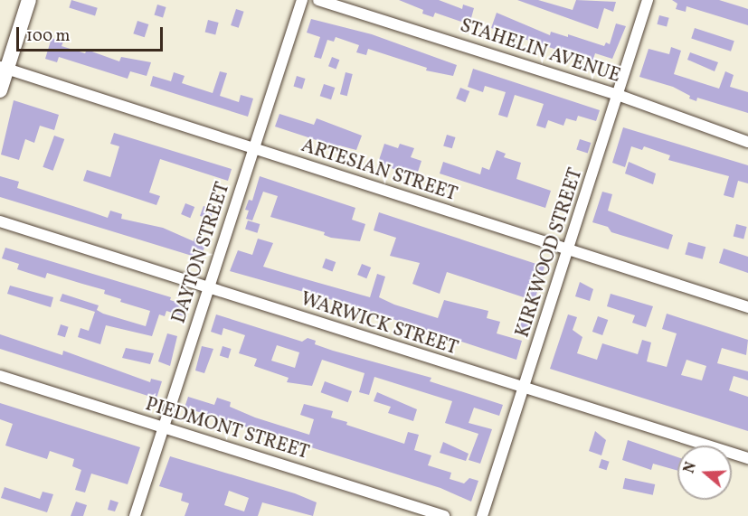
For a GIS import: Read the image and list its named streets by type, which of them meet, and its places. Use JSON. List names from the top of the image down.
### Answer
{
  "streets": {
    "street": [
      "STAHELIN AVENUE",
      "ARTESIAN STREET",
      "DAYTON STREET",
      "KIRKWOOD STREET",
      "WARWICK STREET",
      "PIEDMONT STREET"
    ]
  },
  "crossings": [
    ["STAHELIN AVENUE", "KIRKWOOD STREET"],
    ["ARTESIAN STREET", "DAYTON STREET"],
    ["ARTESIAN STREET", "KIRKWOOD STREET"],
    ["DAYTON STREET", "WARWICK STREET"],
    ["DAYTON STREET", "PIEDMONT STREET"],
    ["KIRKWOOD STREET", "WARWICK STREET"]
  ],
  "scale_bar": "100 m",
  "north": "left"
}
